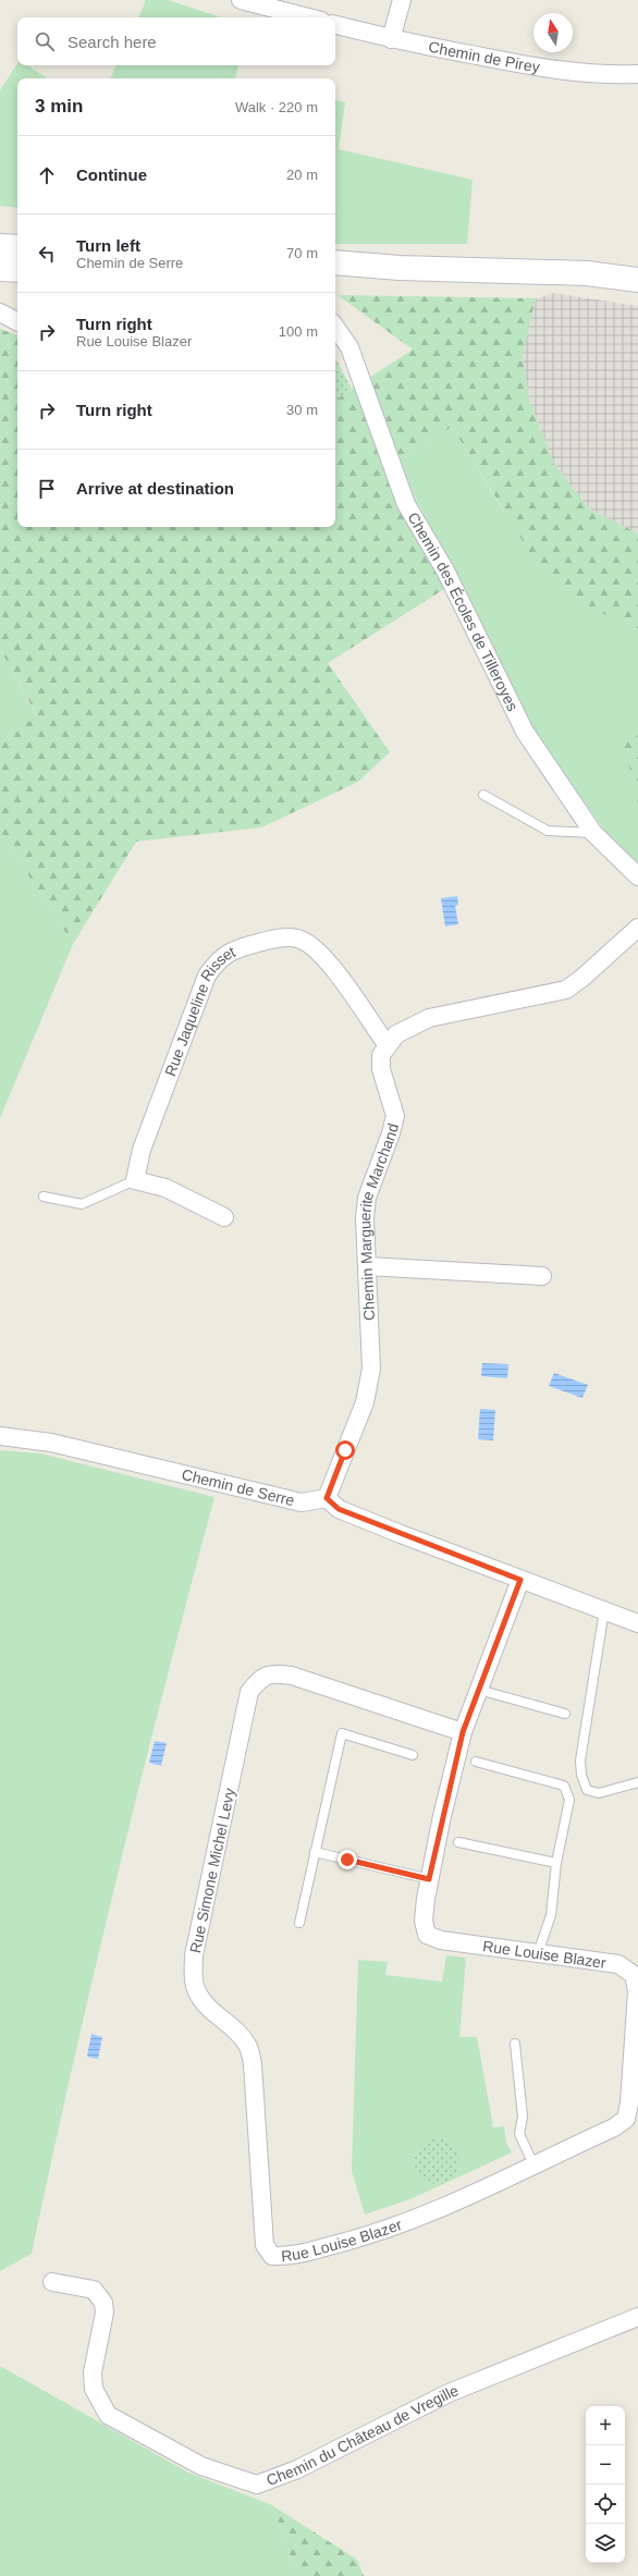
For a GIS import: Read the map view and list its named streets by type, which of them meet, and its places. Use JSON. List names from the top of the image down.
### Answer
{
  "streets": {
    "street": [
      "Chemin de Pirey",
      "Chemin des Écoles de Tilleroyes",
      "Rue Jaqueline Risset",
      "Chemin Marguerite Marchand",
      "Chemin de Serre",
      "Rue Simone Michel Levy",
      "Rue Louise Blazer",
      "Chemin du Château de Vregille"
    ]
  },
  "crossings": [
    ["Rue Jaqueline Risset", "Chemin Marguerite Marchand"],
    ["Chemin Marguerite Marchand", "Chemin de Serre"],
    ["Rue Simone Michel Levy", "Rue Louise Blazer"]
  ],
  "north": "top",
  "page": {
    "search": "Search here",
    "heading": ["3 min", "Walk · 220 m"],
    "list": [
      ["Continue", "20 m"],
      ["Turn left", "Chemin de Serre", "70 m"],
      ["Turn right", "Rue Louise Blazer", "100 m"],
      ["Turn right", "30 m"],
      "Arrive at destination"
    ],
    "map_buttons": ["+", "−"]
  }
}
